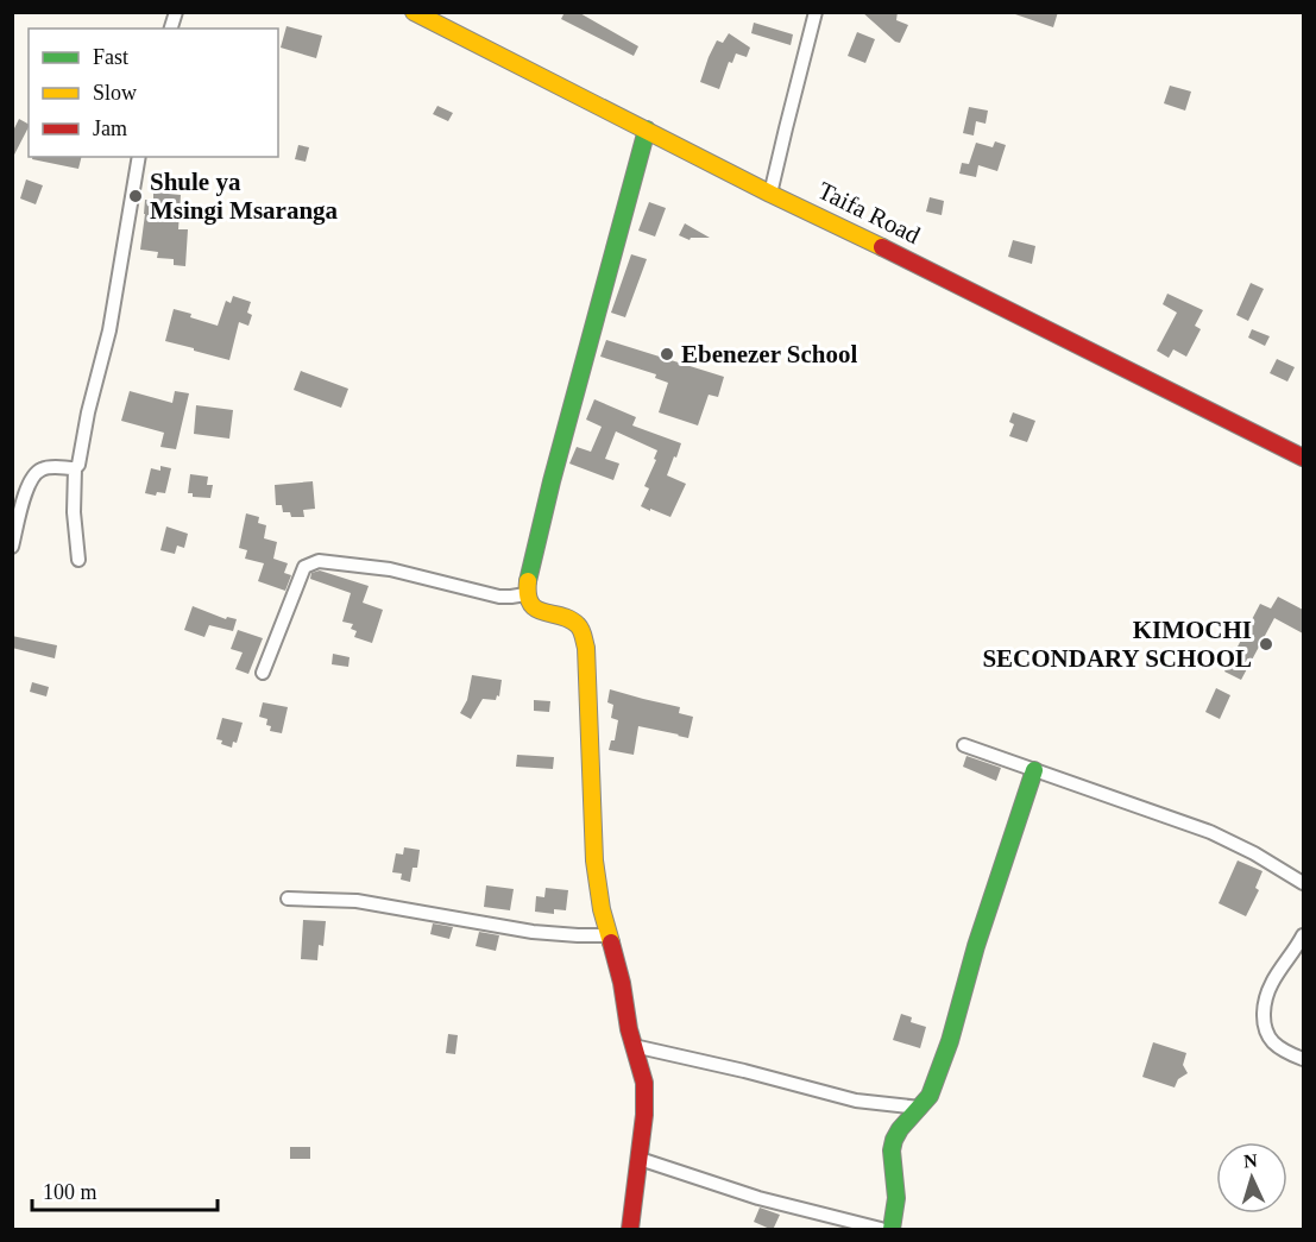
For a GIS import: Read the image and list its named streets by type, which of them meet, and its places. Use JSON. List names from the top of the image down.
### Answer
{
  "streets": {
    "main road": ["Taifa Road"]
  },
  "places": ["Shule ya Msingi Msaranga", "Ebenezer School", "KIMOCHI SECONDARY SCHOOL"],
  "legend": ["Fast", "Slow", "Jam"],
  "scale_bar": "100 m",
  "north": "top"
}
